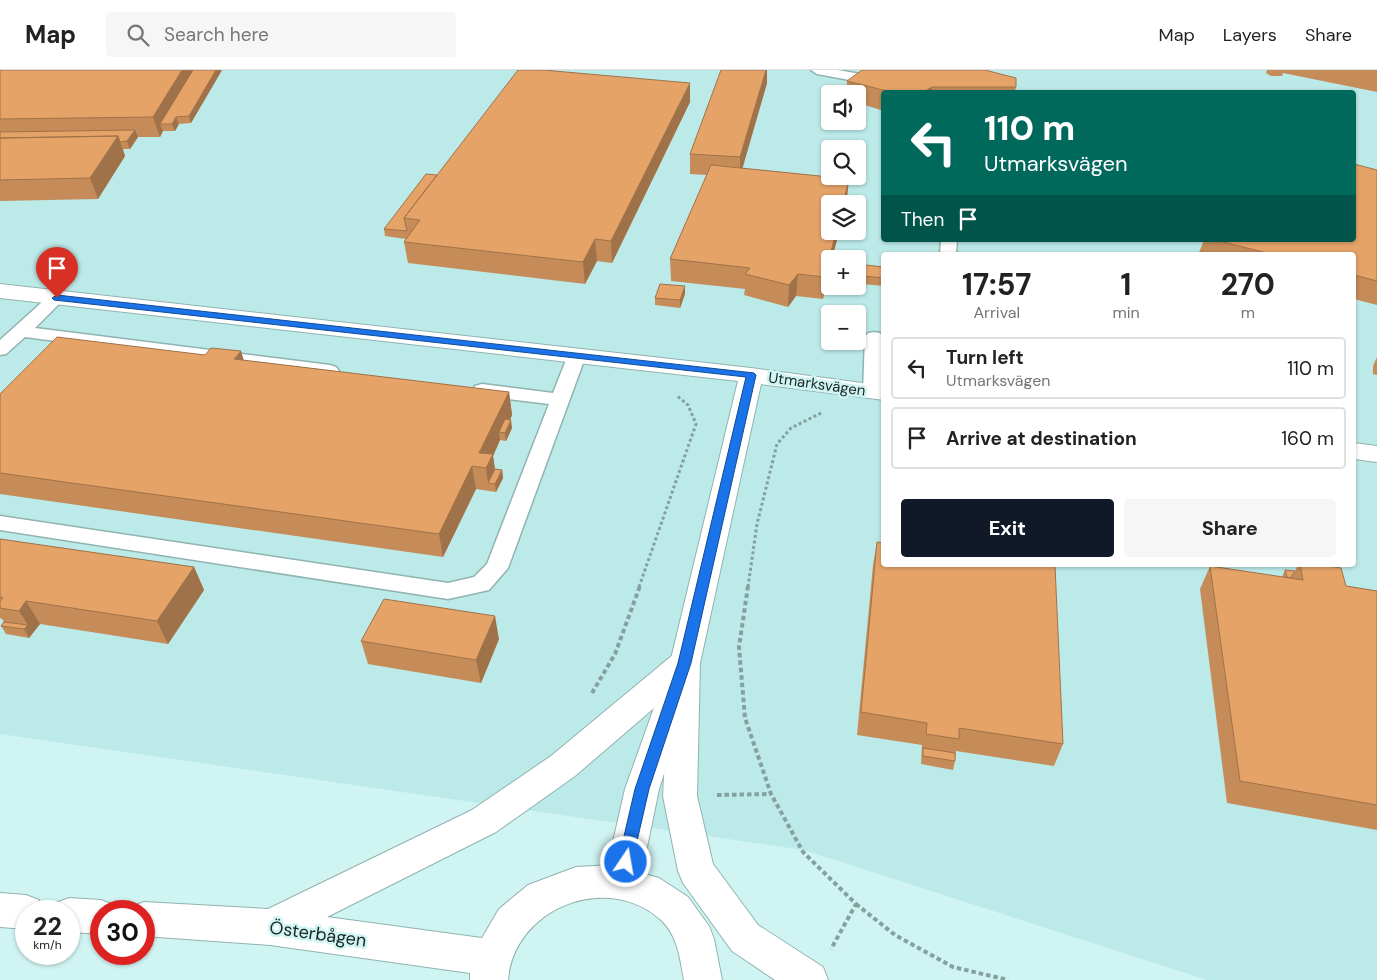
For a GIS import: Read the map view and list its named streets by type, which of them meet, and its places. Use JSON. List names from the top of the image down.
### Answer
{
  "streets": {
    "street": ["Utmarksvägen", "Österbågen"]
  },
  "page": {
    "header": "Map",
    "search": "Search here",
    "nav": ["Map", "Layers", "Share"],
    "map_buttons": ["+", "−"],
    "turn": ["110 m", "Utmarksvägen"],
    "then": "Then",
    "eta": [
      "17:57",
      "Arrival",
      "1",
      "min",
      "270",
      "m"
    ],
    "list": [
      {
        "name": "Turn left",
        "note": "Utmarksvägen",
        "value": "110 m"
      },
      {
        "name": "Arrive at destination",
        "value": "160 m"
      }
    ],
    "buttons": ["Exit", "Share"],
    "speed": "22 km/h",
    "limit": "30"
  }
}
